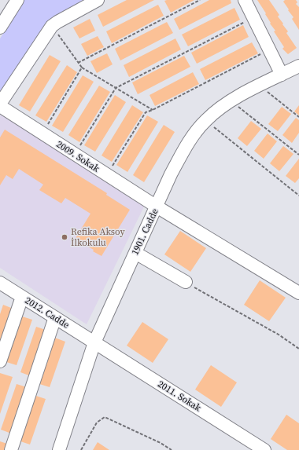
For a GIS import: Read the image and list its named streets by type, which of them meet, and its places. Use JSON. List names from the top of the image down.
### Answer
{
  "streets": {
    "street": [
      "2009. Sokak",
      "1901. Cadde",
      "2012. Cadde",
      "2011. Sokak"
    ]
  },
  "crossings": [
    ["2009. Sokak", "1901. Cadde"],
    ["1901. Cadde", "2012. Cadde"],
    ["1901. Cadde", "2011. Sokak"],
    ["2012. Cadde", "2011. Sokak"]
  ],
  "places": ["Refika Aksoy İlkokulu"]
}
